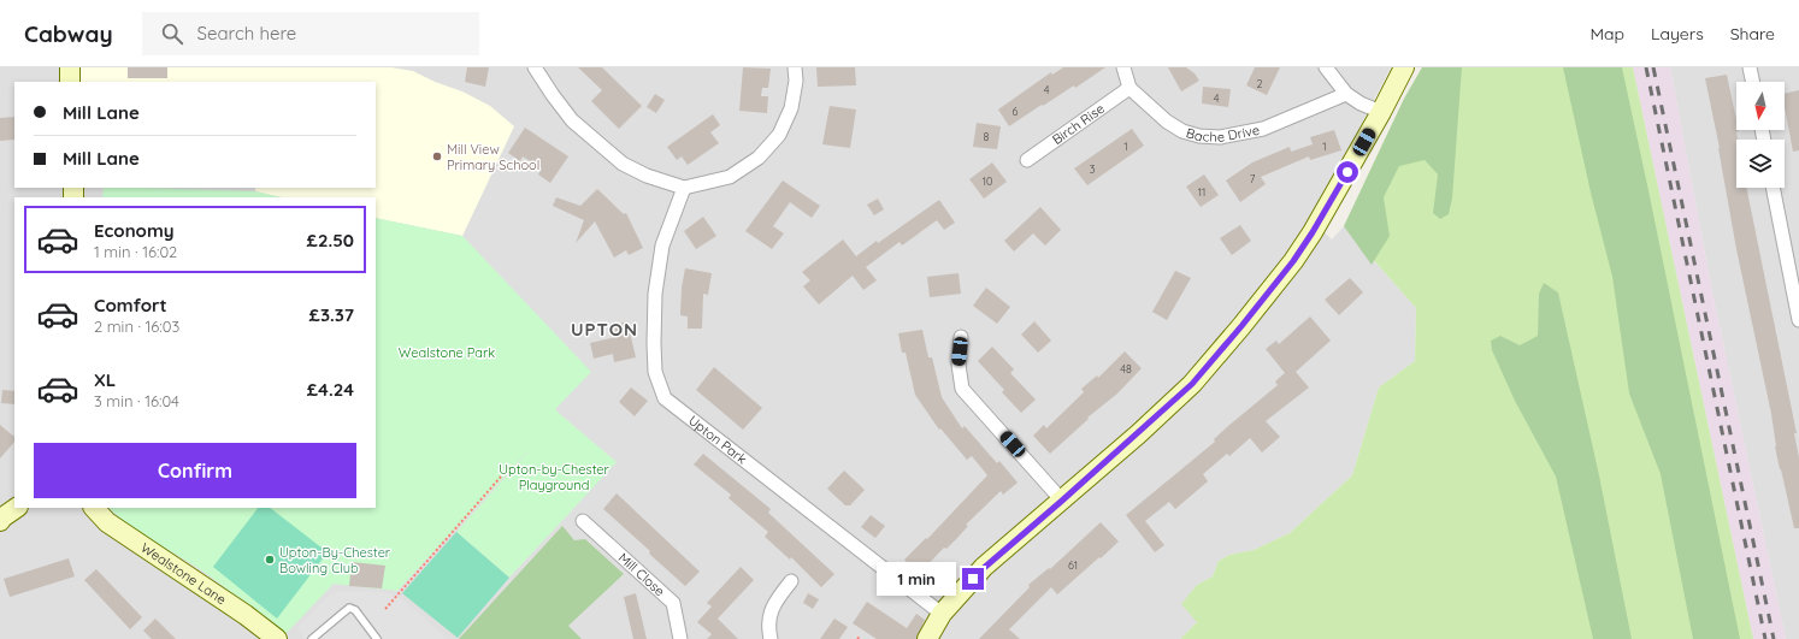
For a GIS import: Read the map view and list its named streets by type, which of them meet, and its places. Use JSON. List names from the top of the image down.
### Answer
{
  "streets": {
    "street": [
      "Birch Rise",
      "Bache Drive",
      "Upton Park",
      "Wealstone Lane",
      "Mill Close"
    ]
  },
  "crossings": [
    ["Birch Rise", "Bache Drive"]
  ],
  "districts": ["UPTON"],
  "parks": ["Wealstone Park", "Upton-by-Chester Playground"],
  "places": ["Mill View Primary School", "Upton-By-Chester Bowling Club"],
  "house_numbers": [
    "2",
    "4",
    "4",
    "6",
    "8",
    "1",
    "1",
    "3",
    "7",
    "10",
    "11",
    "48",
    "61"
  ],
  "north": "bottom",
  "page": {
    "header": "Cabway",
    "search": "Search here",
    "nav": ["Map", "Layers", "Share"],
    "banner": ["Mill Lane", "Mill Lane"],
    "list": [
      {
        "name": "Economy",
        "note": "1 min · 16:02",
        "value": "£2.50"
      },
      {
        "name": "Comfort",
        "note": "2 min · 16:03",
        "value": "£3.37"
      },
      {
        "name": "XL",
        "note": "3 min · 16:04",
        "value": "£4.24"
      }
    ],
    "buttons": "Confirm",
    "bubble": "1 min"
  }
}
